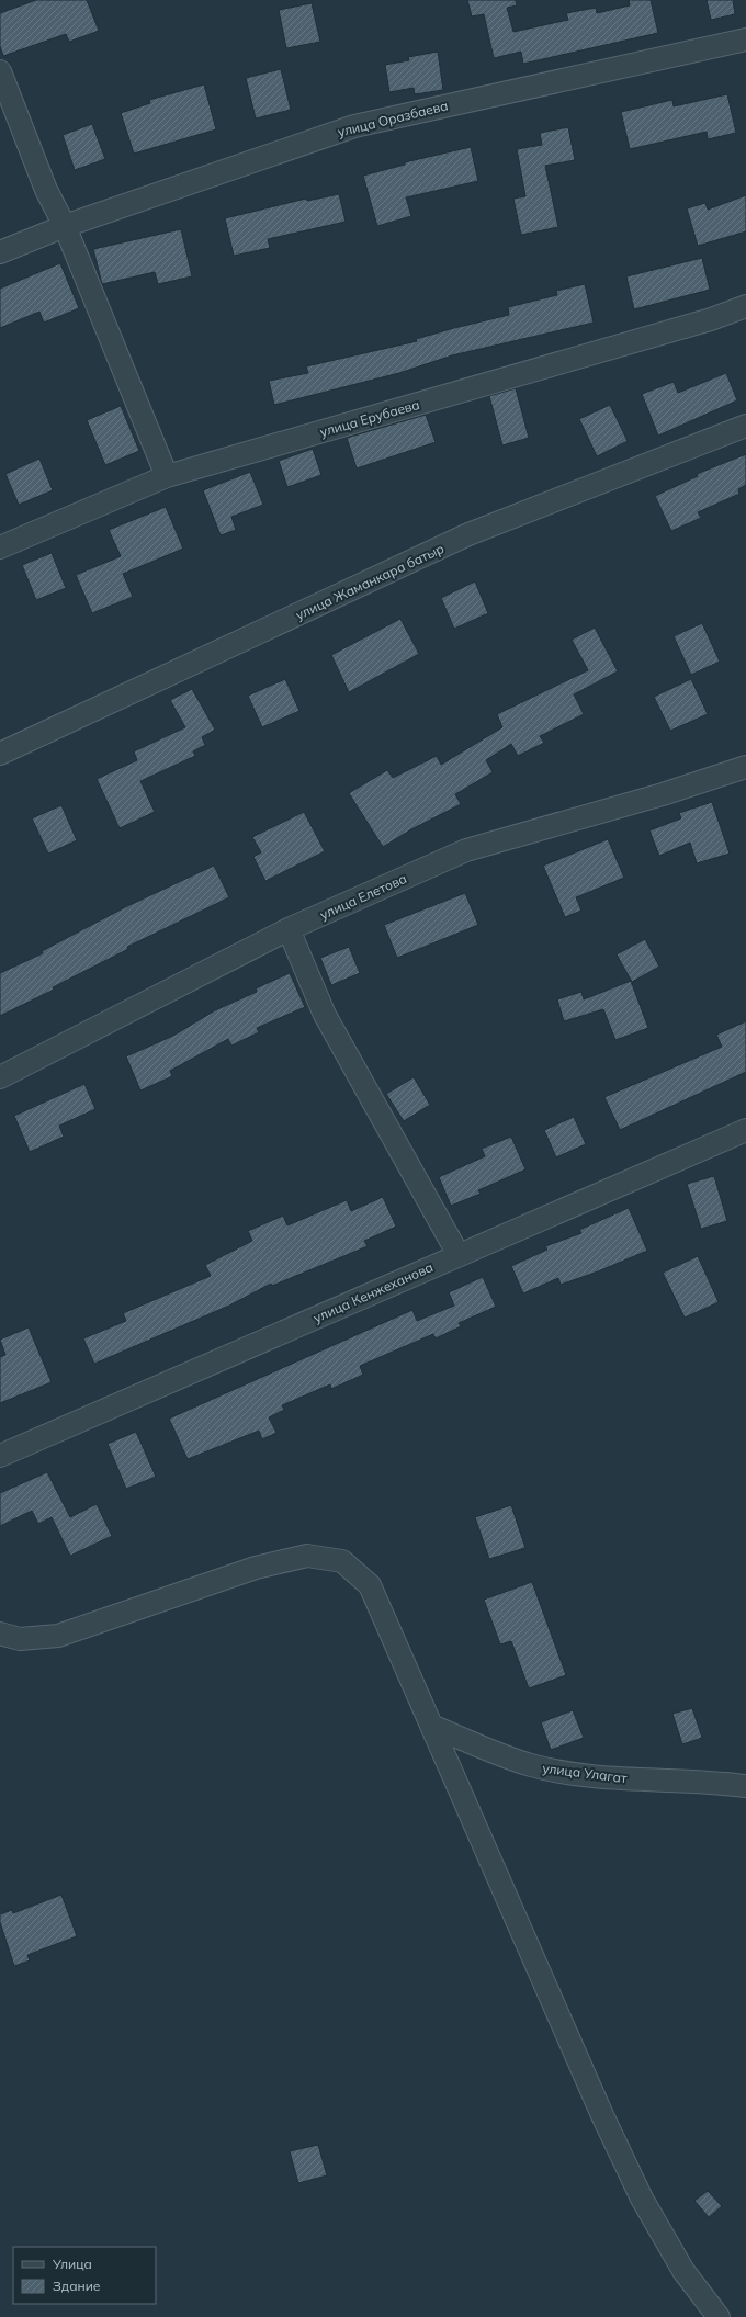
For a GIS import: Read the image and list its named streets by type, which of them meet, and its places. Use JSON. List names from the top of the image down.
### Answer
{
  "streets": {
    "street": [
      "улица Оразбаева",
      "улица Ерубаева",
      "улица Жаманкара батыр",
      "улица Елетова",
      "улица Кенжеханова",
      "улица Улагат"
    ]
  },
  "legend": ["Улица", "Здание"]
}
